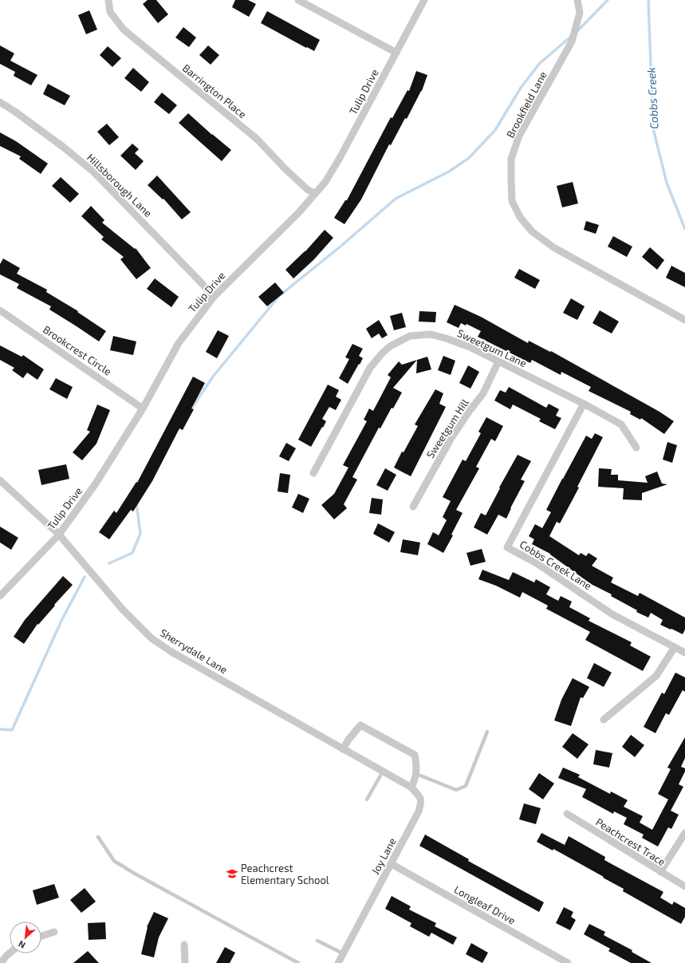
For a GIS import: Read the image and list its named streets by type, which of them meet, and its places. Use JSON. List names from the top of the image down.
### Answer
{
  "streets": {
    "street": [
      "Barrington Place",
      "Tulip Drive",
      "Brookfield Lane",
      "Hillsborough Lane",
      "Sweetgum Lane",
      "Brookcrest Circle",
      "Sweetgum Hill",
      "Cobbs Creek Lane",
      "Sherrydale Lane",
      "Peachcrest Trace",
      "Joy Lane",
      "Longleaf Drive"
    ]
  },
  "crossings": [
    ["Barrington Place", "Tulip Drive"],
    ["Tulip Drive", "Hillsborough Lane"],
    ["Tulip Drive", "Brookcrest Circle"],
    ["Tulip Drive", "Sherrydale Lane"],
    ["Sweetgum Lane", "Sweetgum Hill"],
    ["Sweetgum Lane", "Cobbs Creek Lane"],
    ["Sherrydale Lane", "Joy Lane"],
    ["Joy Lane", "Longleaf Drive"]
  ],
  "water": ["Cobbs Creek"],
  "places": {
    "school or university": ["Peachcrest Elementary School"]
  },
  "north": "bottom left"
}
